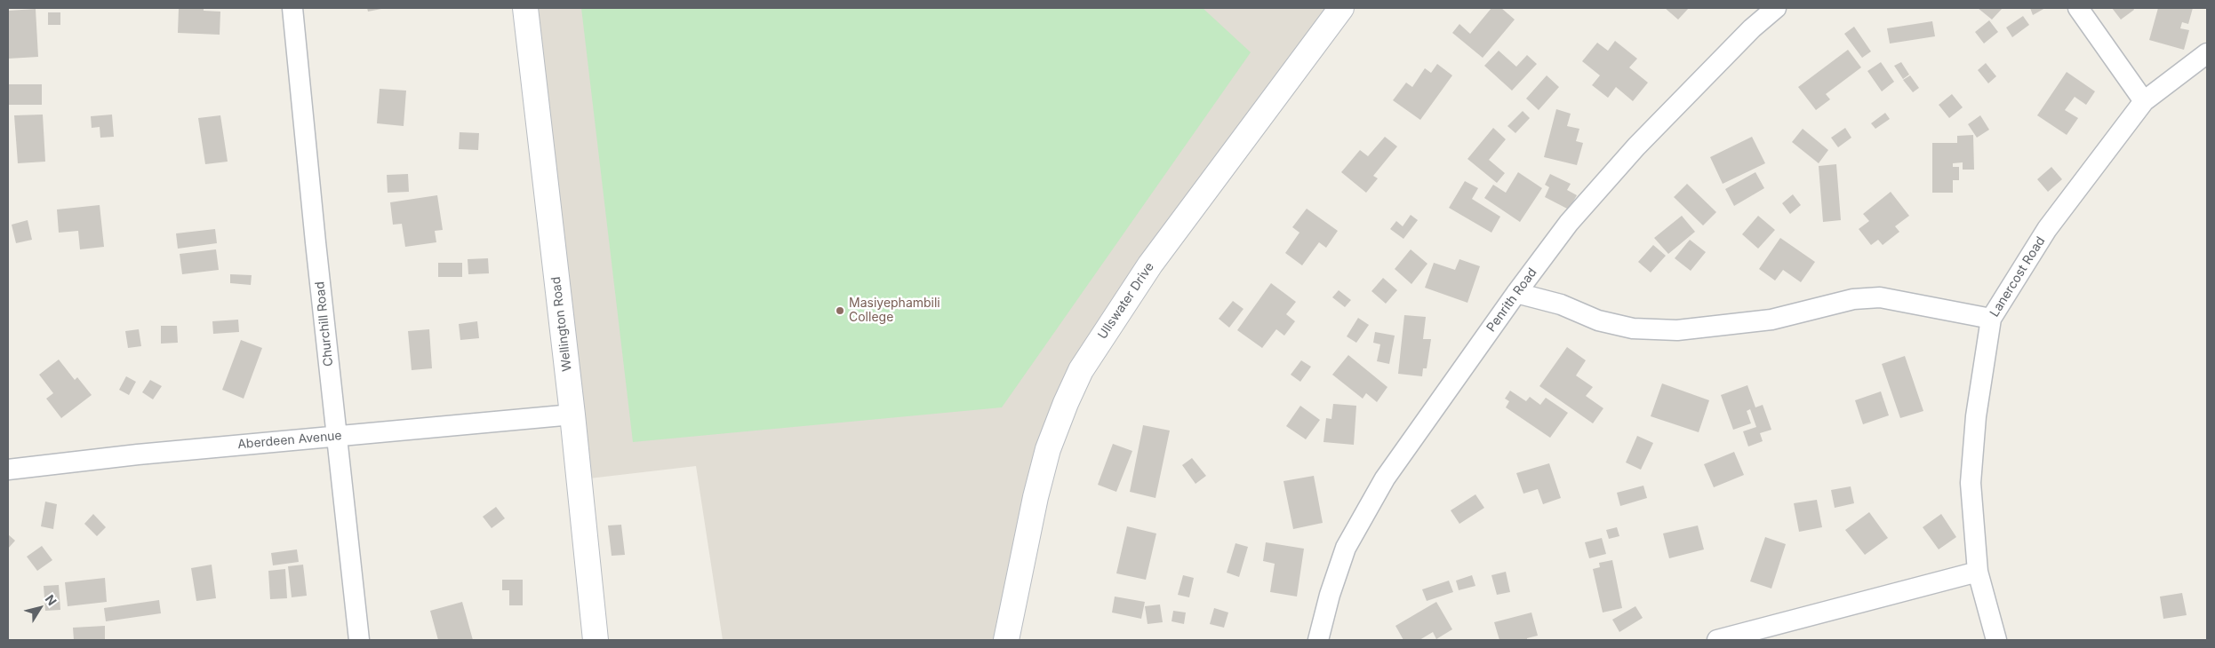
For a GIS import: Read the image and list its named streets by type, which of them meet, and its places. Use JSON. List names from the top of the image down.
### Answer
{
  "streets": {
    "street": [
      "Lanercost Road",
      "Penrith Road",
      "Ullswater Drive",
      "Churchill Road",
      "Wellington Road",
      "Aberdeen Avenue"
    ]
  },
  "crossings": [
    ["Churchill Road", "Aberdeen Avenue"],
    ["Wellington Road", "Aberdeen Avenue"]
  ],
  "places": ["Masiyephambili College"],
  "north": "top right"
}
